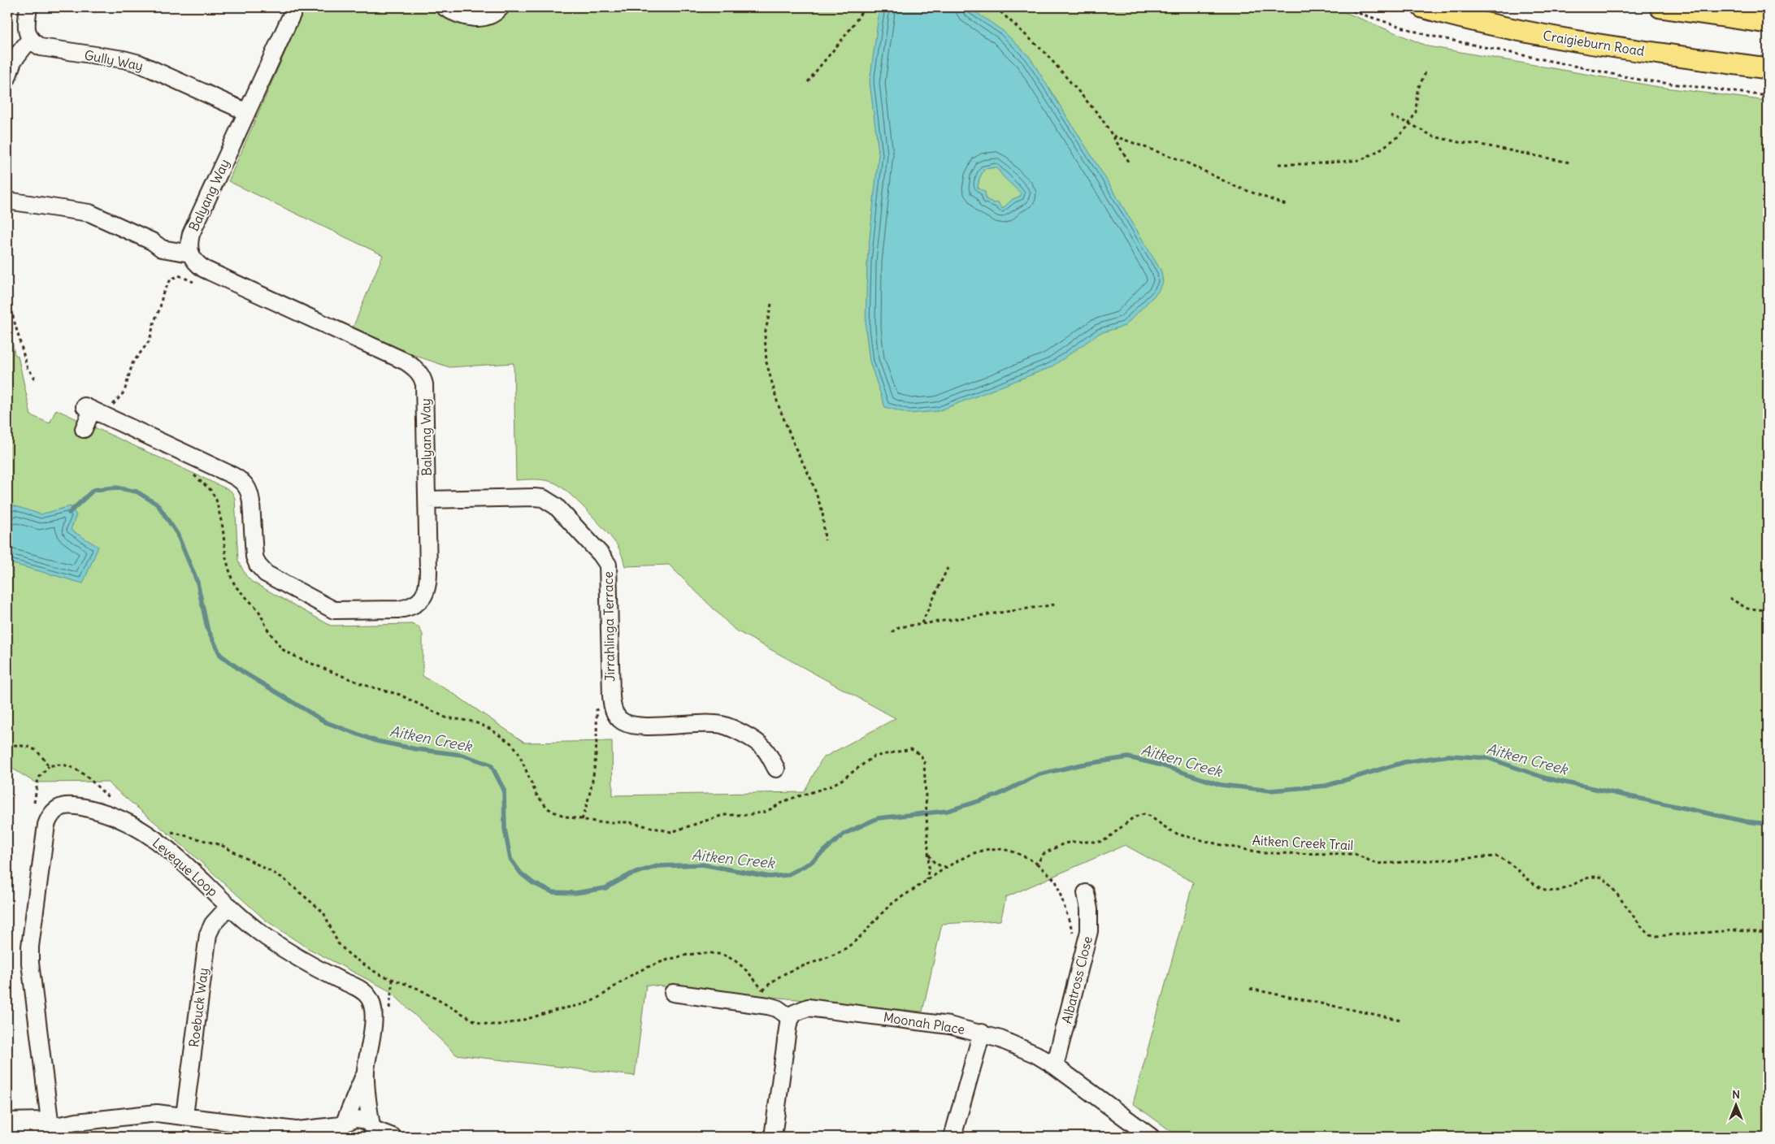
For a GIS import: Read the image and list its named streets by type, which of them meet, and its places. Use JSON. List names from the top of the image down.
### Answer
{
  "streets": {
    "main road": ["Craigieburn Road"],
    "street": [
      "Gully Way",
      "Balyang Way",
      "Jirrahlinga Terrace",
      "Leveque Loop",
      "Albatross Close",
      "Roebuck Way",
      "Moonah Place"
    ],
    "path": ["Aitken Creek Trail"]
  },
  "crossings": [
    ["Gully Way", "Balyang Way"],
    ["Balyang Way", "Jirrahlinga Terrace"],
    ["Leveque Loop", "Roebuck Way"],
    ["Albatross Close", "Moonah Place"]
  ],
  "water": ["Aitken Creek"],
  "north": "top"
}
